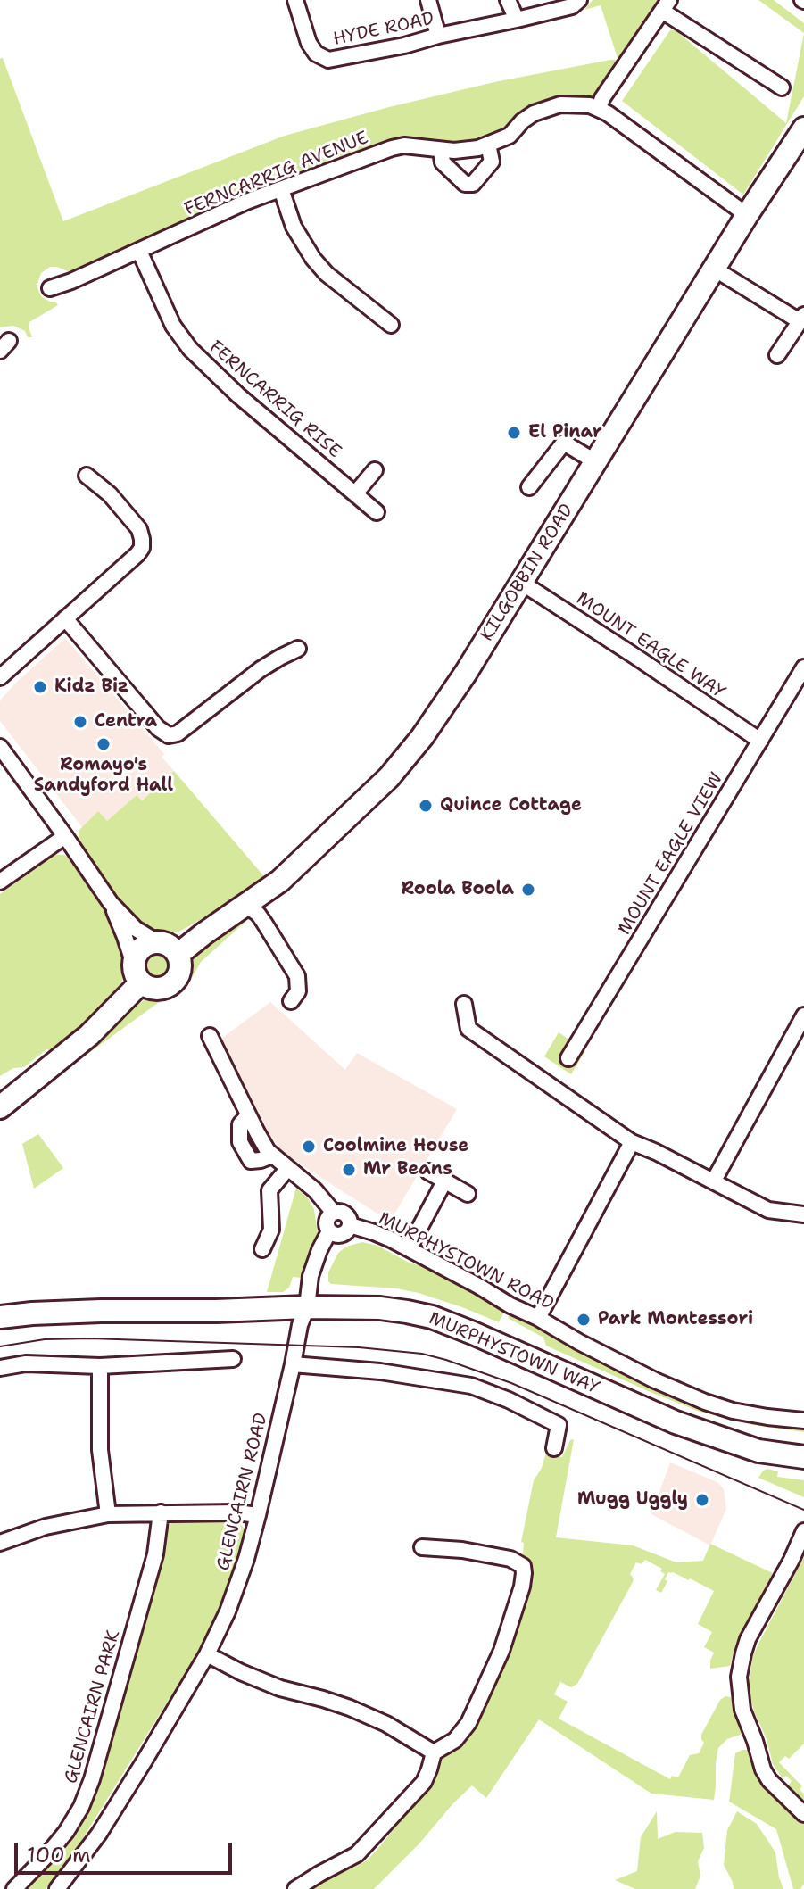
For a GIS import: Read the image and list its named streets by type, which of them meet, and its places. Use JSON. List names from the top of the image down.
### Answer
{
  "streets": {
    "street": [
      "HYDE ROAD",
      "FERNCARRIG AVENUE",
      "FERNCARRIG RISE",
      "KILGOBBIN ROAD",
      "MOUNT EAGLE WAY",
      "MOUNT EAGLE VIEW",
      "MURPHYSTOWN ROAD",
      "MURPHYSTOWN WAY",
      "GLENCAIRN ROAD",
      "GLENCAIRN PARK"
    ]
  },
  "crossings": [
    ["FERNCARRIG AVENUE", "FERNCARRIG RISE"],
    ["KILGOBBIN ROAD", "MOUNT EAGLE WAY"],
    ["MOUNT EAGLE WAY", "MOUNT EAGLE VIEW"],
    ["MURPHYSTOWN ROAD", "GLENCAIRN ROAD"],
    ["MURPHYSTOWN WAY", "GLENCAIRN ROAD"]
  ],
  "places": [
    "El Pinar",
    "Kidz Biz",
    "Centra",
    "Romayo's Sandyford Hall",
    "Quince Cottage",
    "Roola Boola",
    "Coolmine House",
    "Mr Beans",
    "Park Montessori",
    "Mugg Uggly"
  ],
  "scale_bar": "100 m"
}
